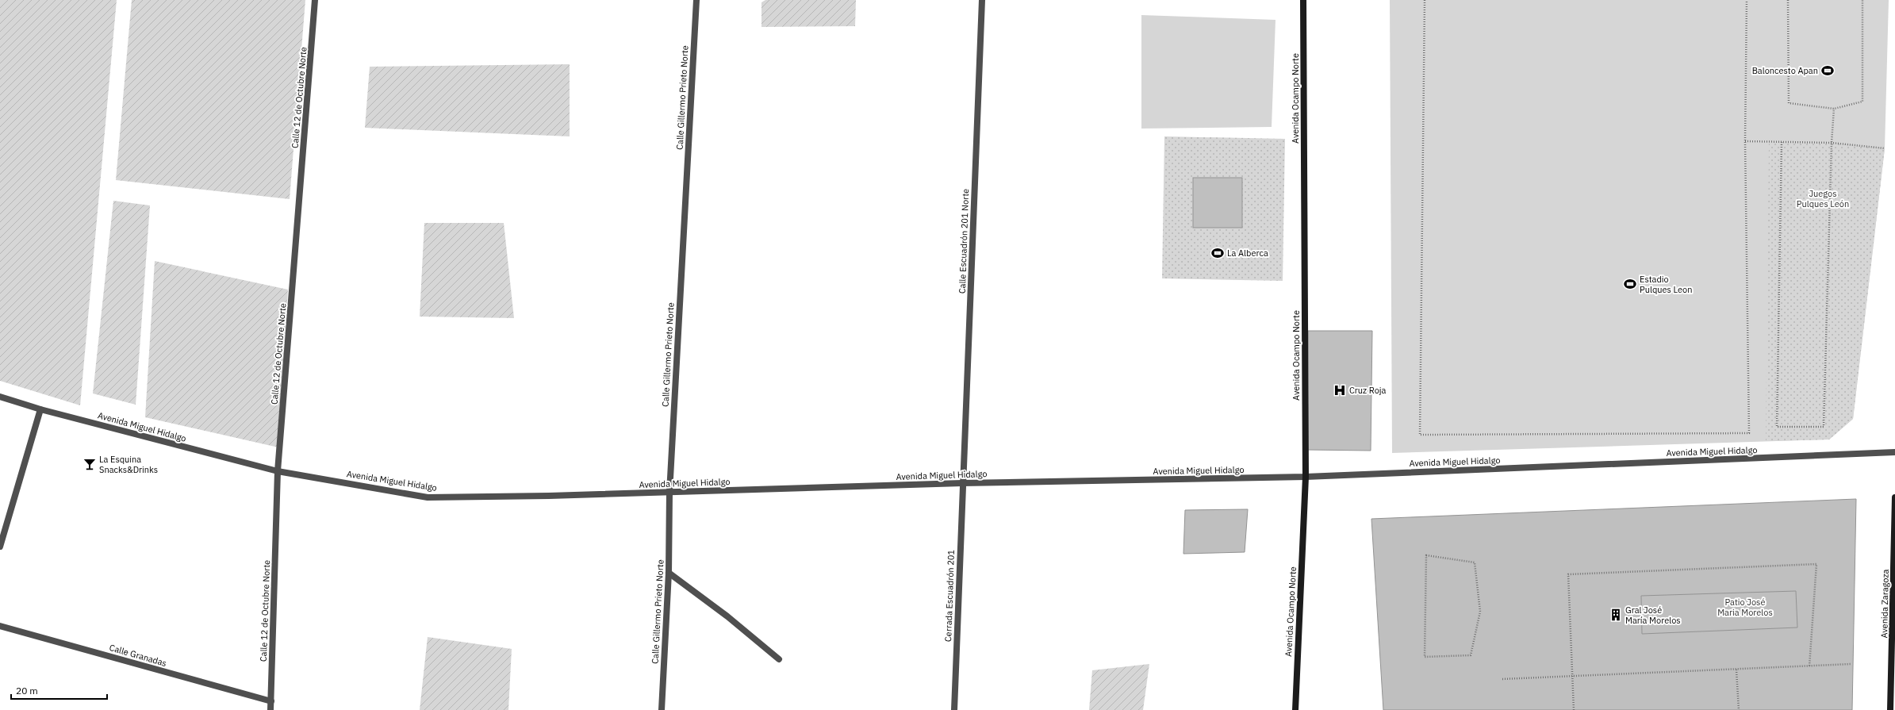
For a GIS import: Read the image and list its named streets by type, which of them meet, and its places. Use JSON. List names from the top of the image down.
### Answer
{
  "streets": {
    "street": [
      "Calle 12 de Octubre Norte",
      "Calle Gillermo Prieto Norte",
      "Avenida Ocampo Norte",
      "Calle Escuadrón 201 Norte",
      "Avenida Miguel Hidalgo",
      "Cerrada Escuadrón 201",
      "Avenida Zaragoza",
      "Calle Granadas"
    ]
  },
  "crossings": [
    ["Calle 12 de Octubre Norte", "Avenida Miguel Hidalgo"],
    ["Calle 12 de Octubre Norte", "Calle Granadas"],
    ["Calle Gillermo Prieto Norte", "Avenida Miguel Hidalgo"],
    ["Avenida Ocampo Norte", "Avenida Miguel Hidalgo"],
    ["Calle Escuadrón 201 Norte", "Avenida Miguel Hidalgo"],
    ["Calle Escuadrón 201 Norte", "Cerrada Escuadrón 201"],
    ["Avenida Miguel Hidalgo", "Cerrada Escuadrón 201"]
  ],
  "parks": ["Juegos Pulques León", "Patio José Maria Morelos"],
  "places": {
    "sports": ["Baloncesto Apan", "La Alberca", "Estadio Pulques Leon"],
    "hospital": ["Cruz Roja"],
    "bar": ["La Esquina Snacks&Drinks"],
    "building": ["Gral José María Morelos"]
  },
  "scale_bar": "20 m"
}
